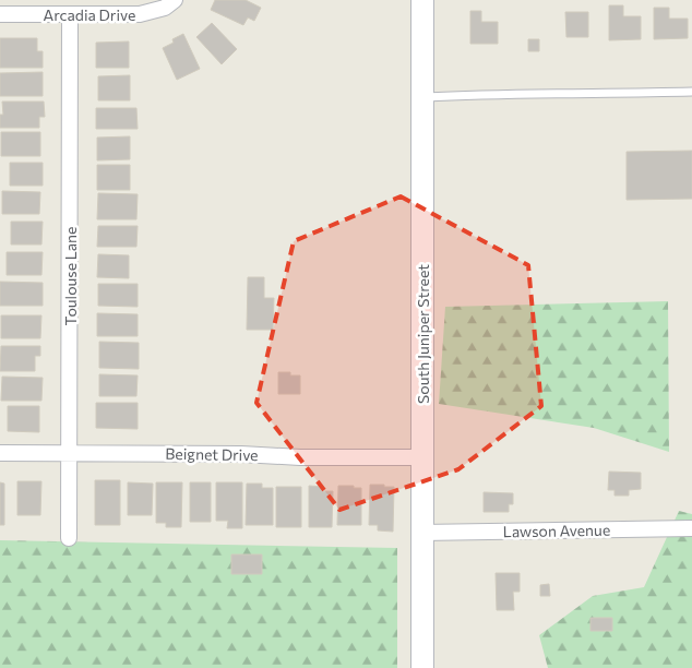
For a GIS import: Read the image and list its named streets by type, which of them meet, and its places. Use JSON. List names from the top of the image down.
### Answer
{
  "streets": {
    "street": [
      "Arcadia Drive",
      "Toulouse Lane",
      "South Juniper Street",
      "Beignet Drive",
      "Lawson Avenue"
    ]
  },
  "crossings": [
    ["Arcadia Drive", "Toulouse Lane"],
    ["Toulouse Lane", "Beignet Drive"],
    ["South Juniper Street", "Beignet Drive"],
    ["South Juniper Street", "Lawson Avenue"]
  ]
}
